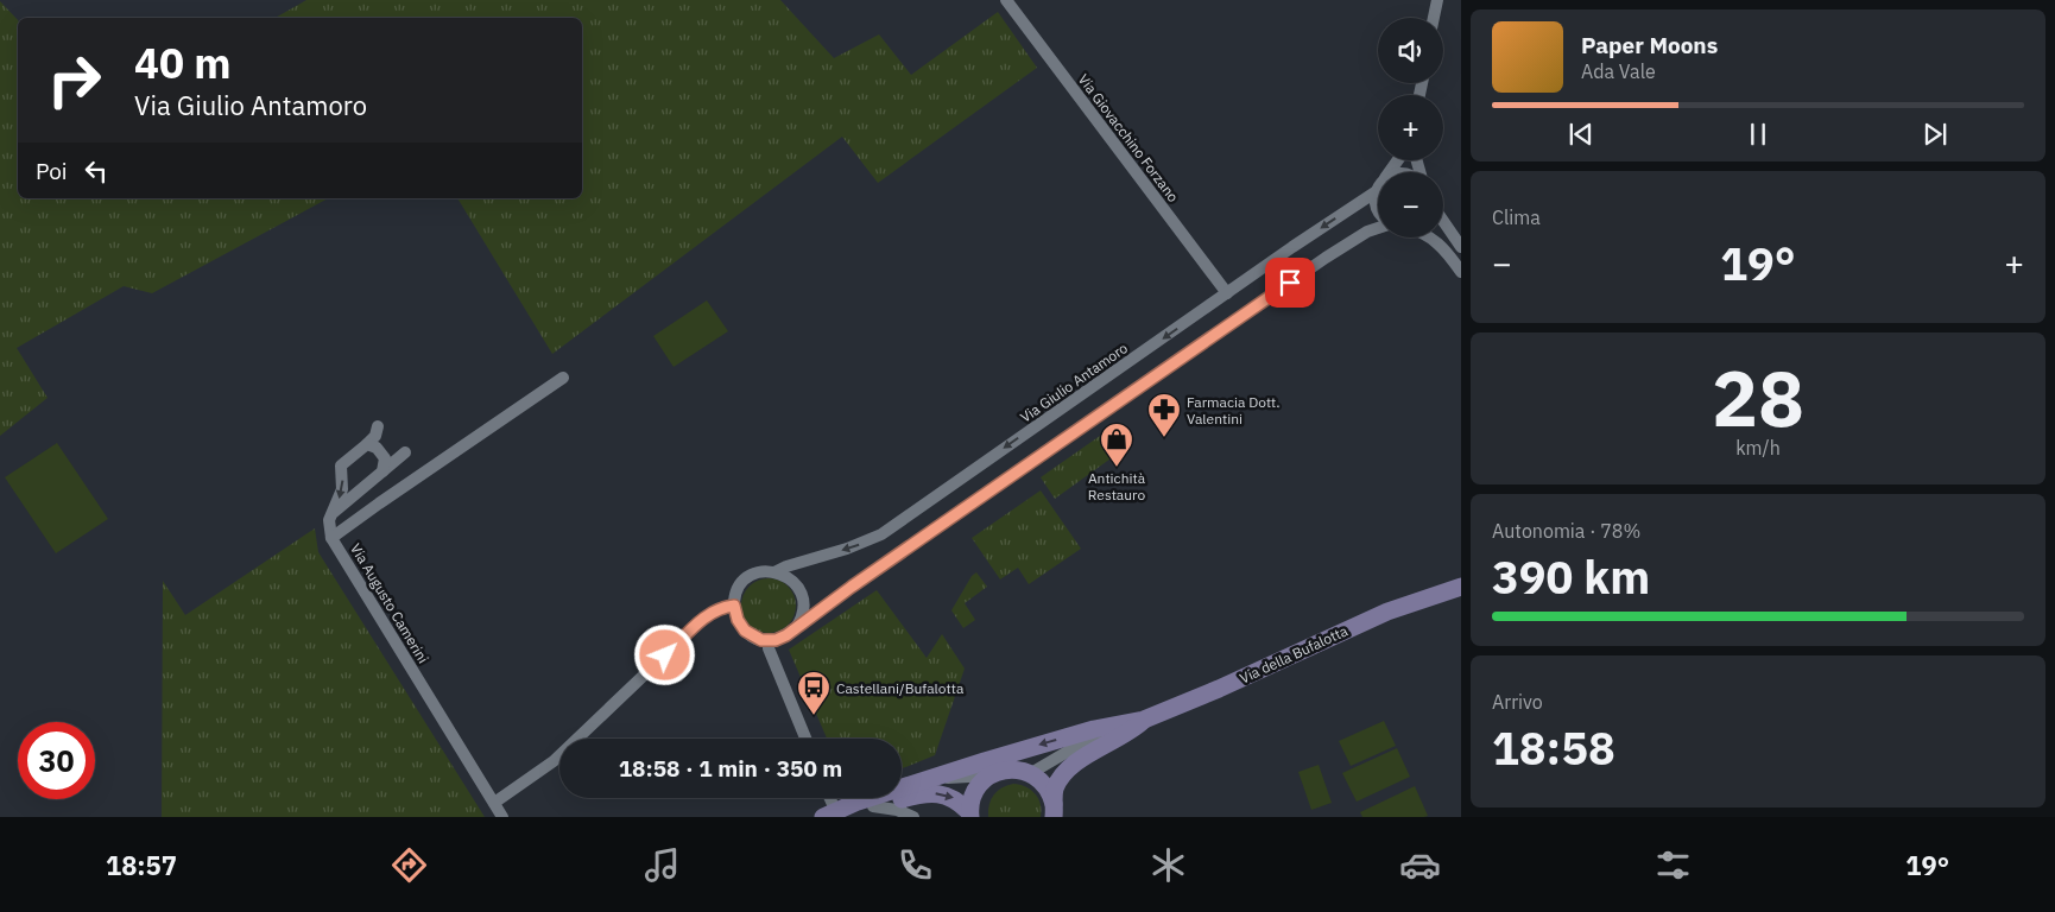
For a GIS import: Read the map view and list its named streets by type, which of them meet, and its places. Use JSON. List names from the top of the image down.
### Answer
{
  "streets": {
    "street": [
      "Via Giovacchino Forzano",
      "Via Giulio Antamoro",
      "Via Augusto Camerini",
      "Via della Bufalotta"
    ]
  },
  "crossings": [
    ["Via Giovacchino Forzano", "Via Giulio Antamoro"]
  ],
  "places": {
    "pharmacy": ["Farmacia Dott. Valentini"],
    "shop": ["Antichità Restauro"],
    "bus stop": ["Castellani/Bufalotta"]
  },
  "page": {
    "map_buttons": ["+", "−"],
    "turn": ["40 m", "Via Giulio Antamoro"],
    "song": ["Paper Moons", "Ada Vale"],
    "then": "Poi",
    "tile": [
      "Clima",
      ["28", "km/h"],
      ["Autonomia · 78%", "390 km"],
      ["Arrivo", "18:58"]
    ],
    "heat": ["−", "19°", "+"],
    "limit": "30",
    "trip": "18:58 · 1 min · 350 m",
    "tabs": ["18:57", "19°"]
  }
}
